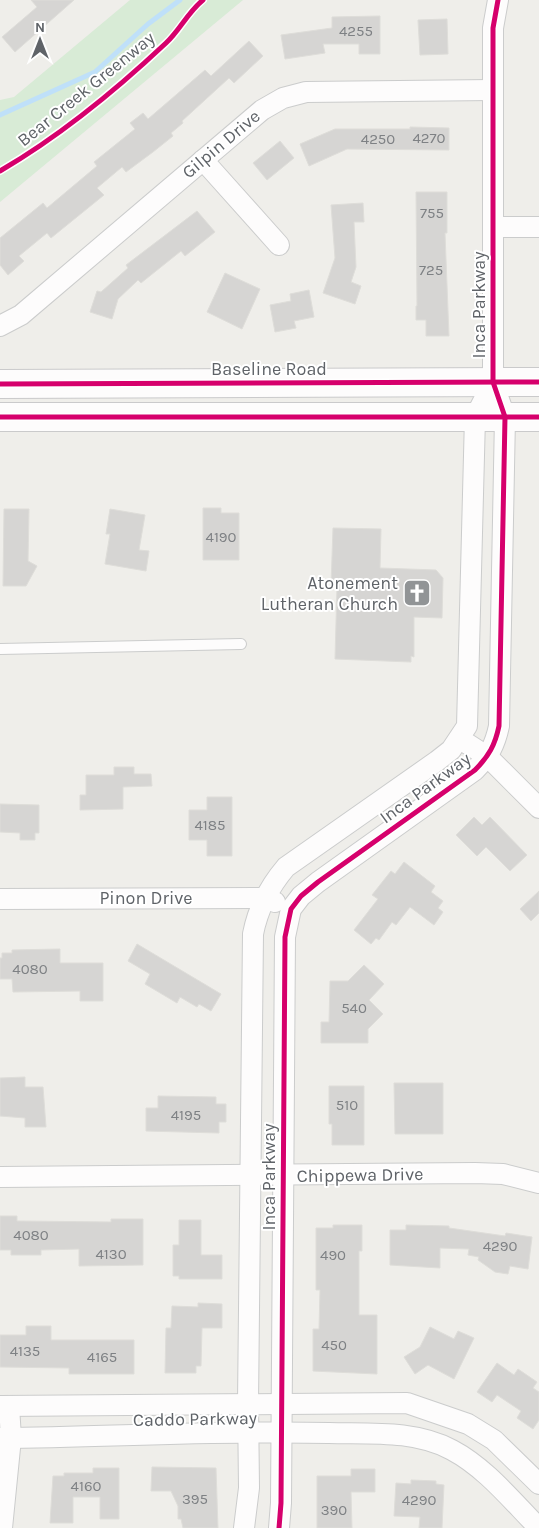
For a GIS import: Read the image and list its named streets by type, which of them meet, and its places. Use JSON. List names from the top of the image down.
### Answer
{
  "streets": {
    "main road": ["Baseline Road"],
    "street": [
      "Gilpin Drive",
      "Inca Parkway",
      "Pinon Drive",
      "Chippewa Drive",
      "Caddo Parkway"
    ],
    "cycle path": ["Bear Creek Greenway"]
  },
  "crossings": [
    ["Gilpin Drive", "Inca Parkway"],
    ["Inca Parkway", "Baseline Road"],
    ["Inca Parkway", "Pinon Drive"],
    ["Inca Parkway", "Chippewa Drive"],
    ["Inca Parkway", "Caddo Parkway"]
  ],
  "places": {
    "church": ["Atonement Lutheran Church"]
  },
  "house_numbers": [
    "4255",
    "4270",
    "4250",
    "755",
    "725",
    "4190",
    "4185",
    "4080",
    "540",
    "510",
    "4195",
    "4080",
    "4290",
    "4130",
    "490",
    "450",
    "4135",
    "4165",
    "4160",
    "395",
    "4290",
    "390"
  ],
  "north": "top"
}
